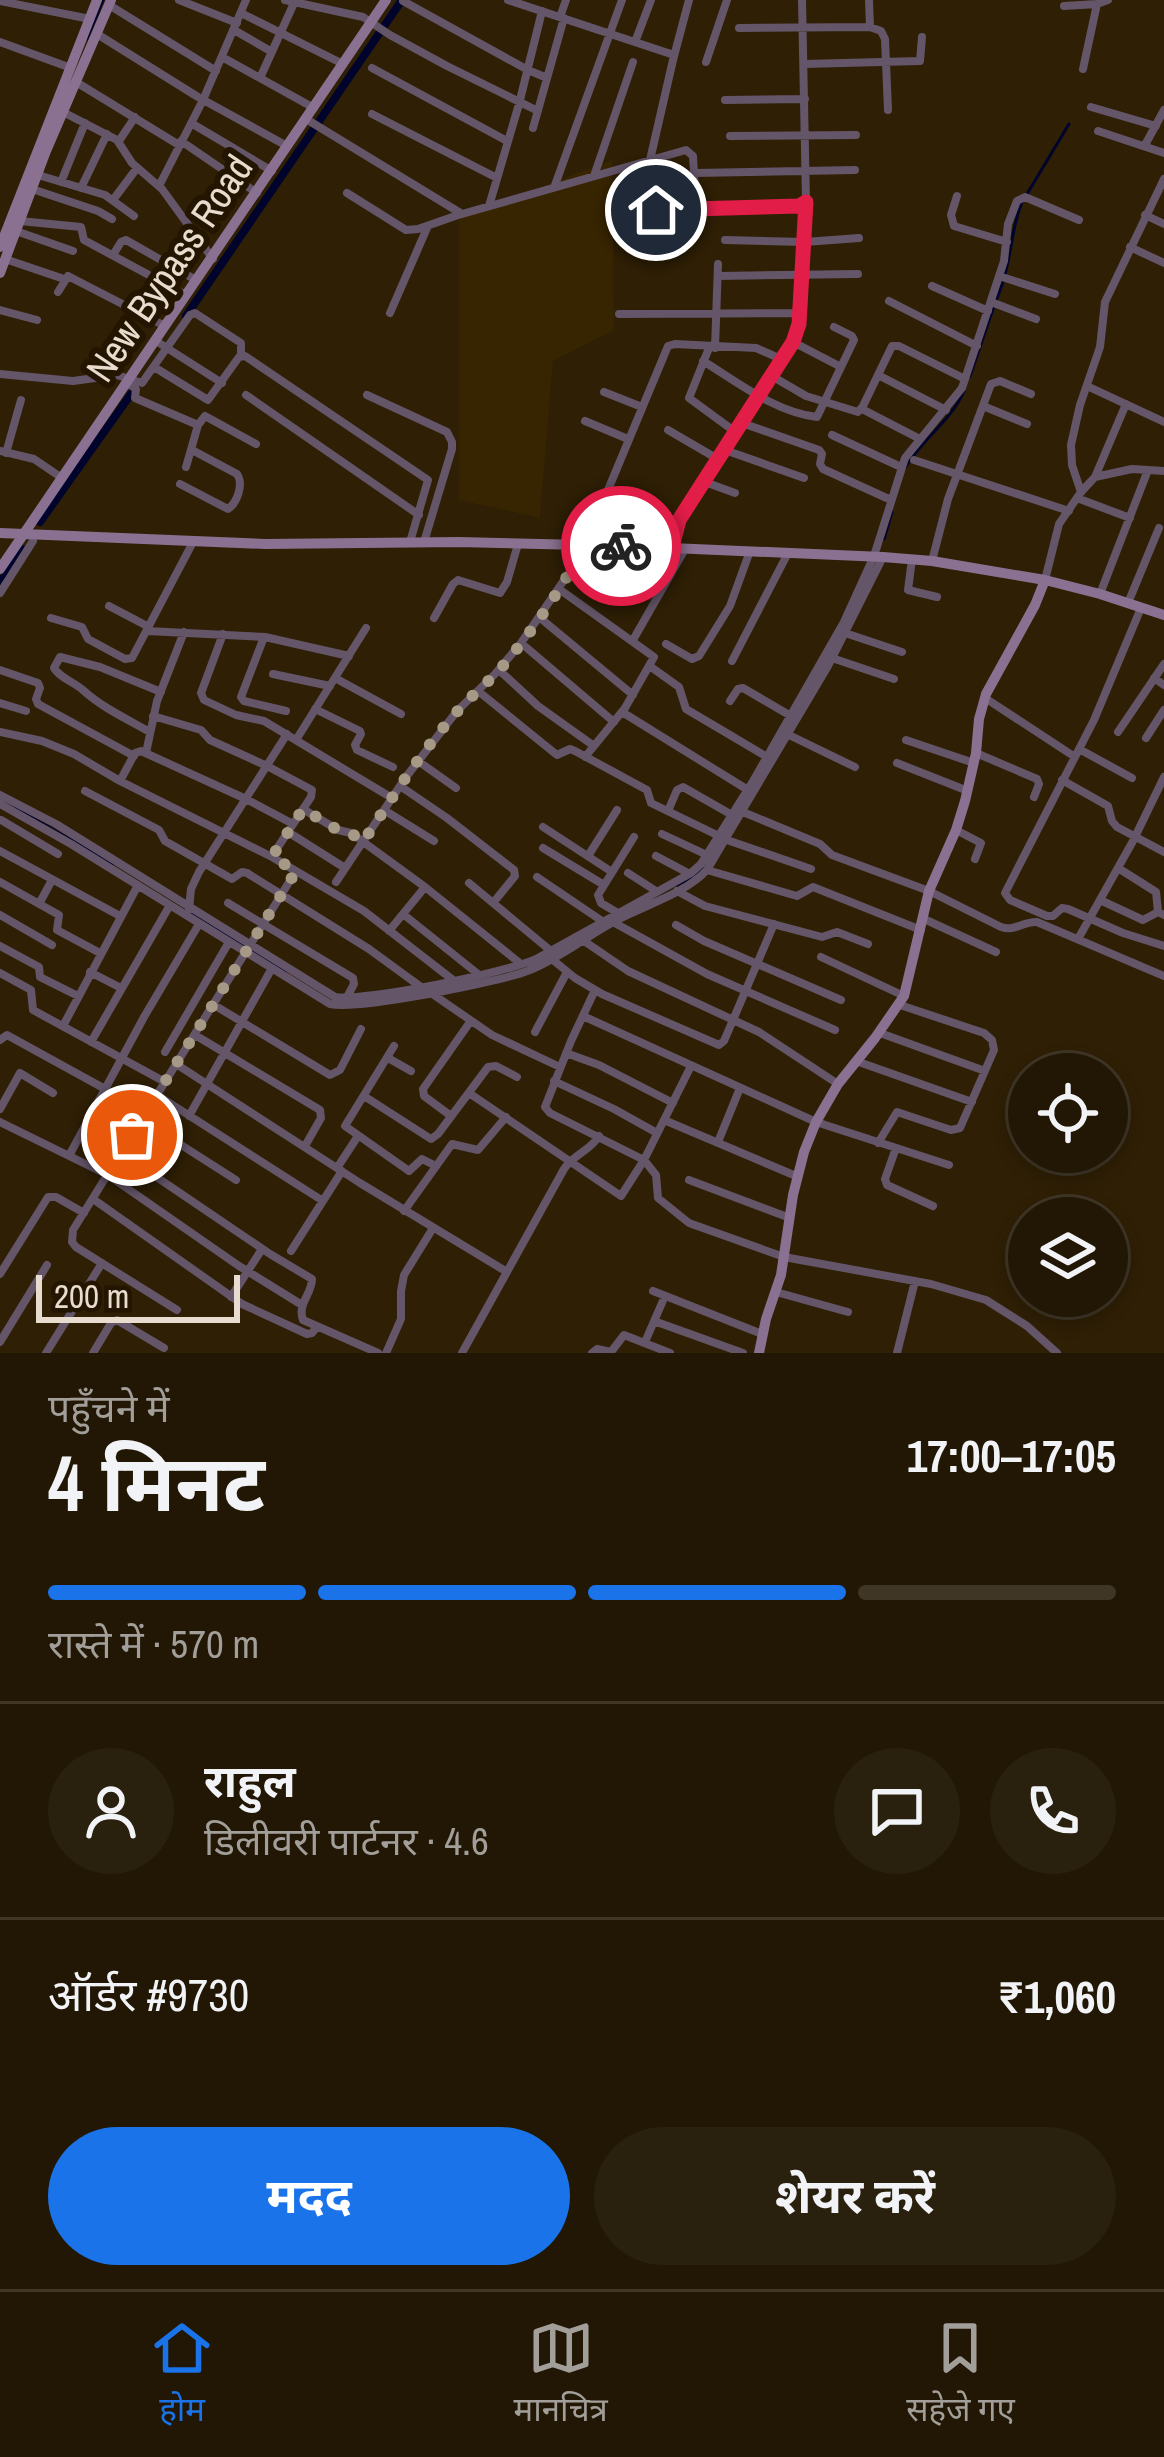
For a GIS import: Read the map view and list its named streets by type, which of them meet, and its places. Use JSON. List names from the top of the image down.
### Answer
{
  "streets": {
    "street": ["New Bypass Road"]
  },
  "scale_bar": "200 m",
  "page": {
    "scale": "200 m",
    "heading": ["4 मिनट", "पहुँचने में", "17:00–17:05"],
    "panel": [
      "राहुल",
      "डिलीवरी पार्टनर · 4.6",
      "ऑर्डर #9730",
      "₹1,060"
    ],
    "bar": "रास्ते में · 570 m",
    "buttons": ["मदद", "शेयर करें"],
    "tabs": ["होम", "मानचित्र", "सहेजे गए"]
  }
}
